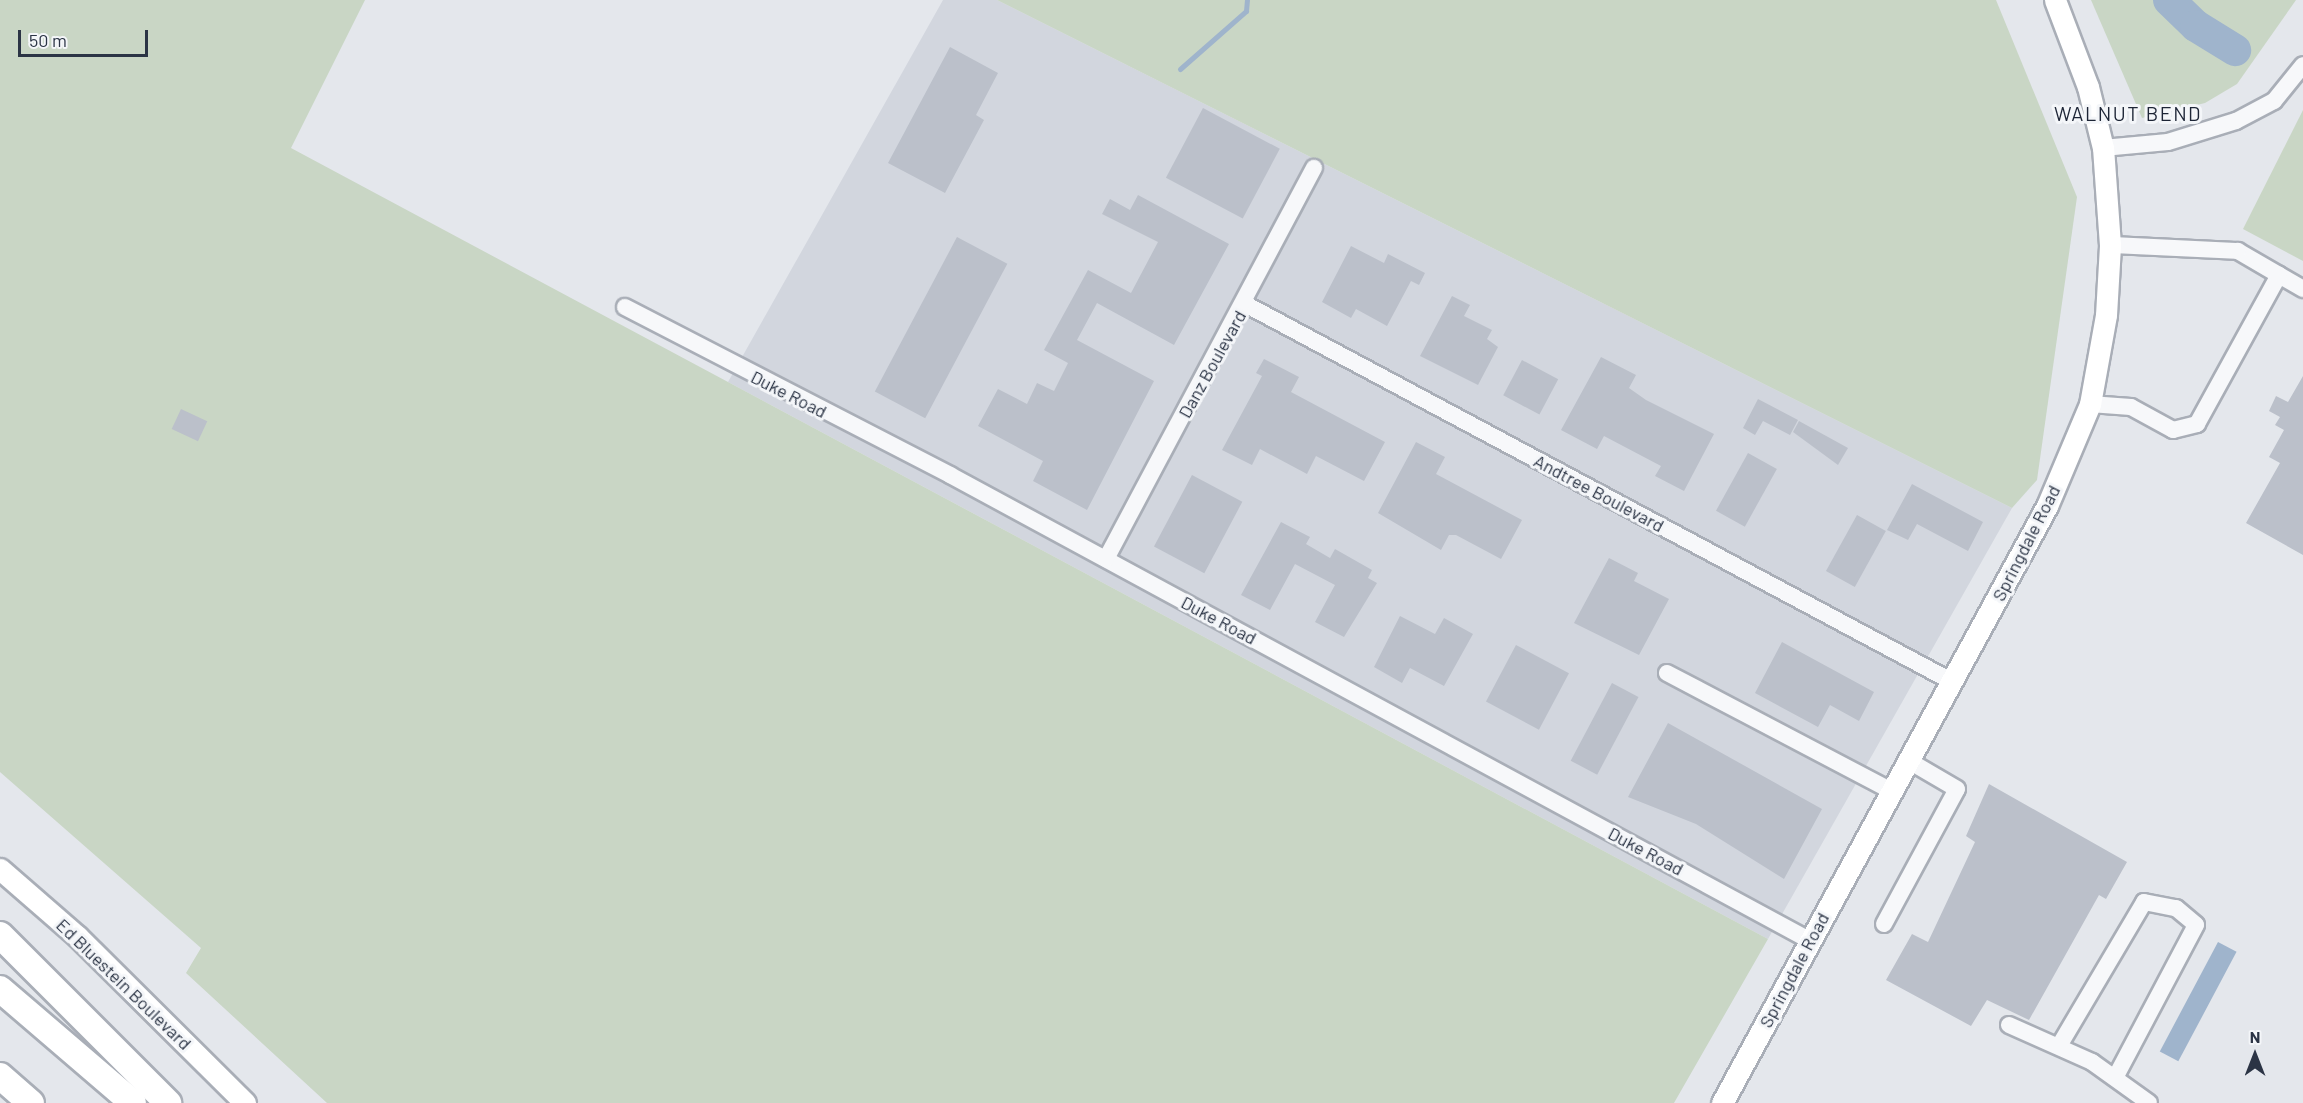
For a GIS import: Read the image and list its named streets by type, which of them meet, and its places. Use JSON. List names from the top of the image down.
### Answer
{
  "streets": {
    "main road": ["Springdale Road", "Ed Bluestein Boulevard"],
    "street": ["Danz Boulevard", "Duke Road", "Andtree Boulevard"]
  },
  "crossings": [
    ["Danz Boulevard", "Duke Road"],
    ["Danz Boulevard", "Andtree Boulevard"],
    ["Duke Road", "Springdale Road"],
    ["Andtree Boulevard", "Springdale Road"]
  ],
  "districts": ["WALNUT BEND"],
  "scale_bar": "50 m",
  "north": "top"
}
